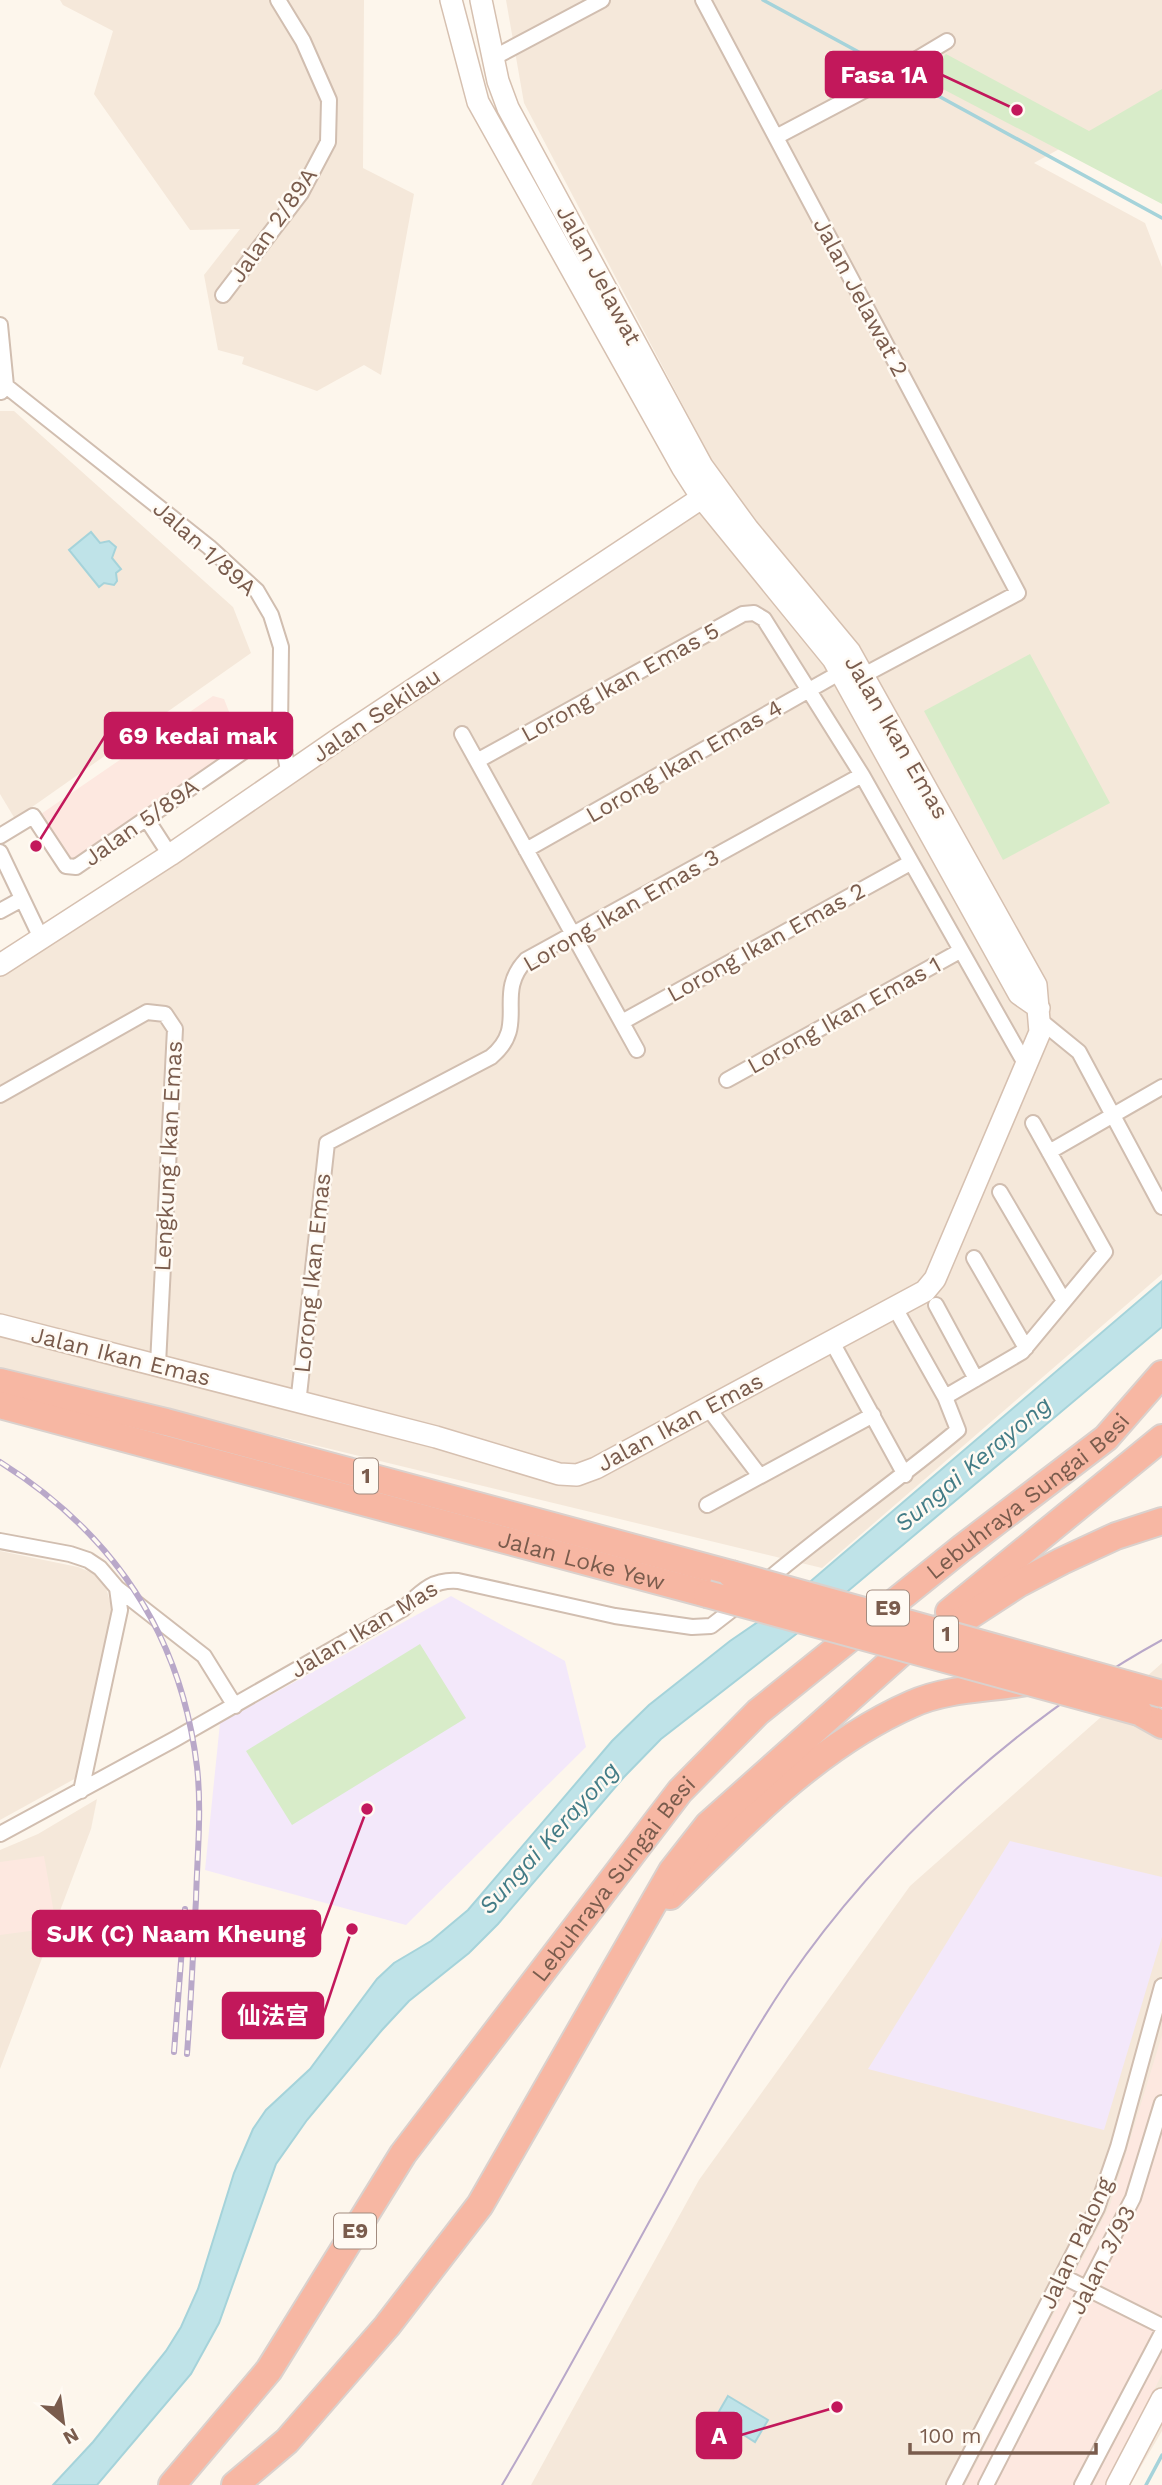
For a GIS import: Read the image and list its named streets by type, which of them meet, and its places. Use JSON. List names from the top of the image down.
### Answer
{
  "streets": {
    "highway": [
      "1",
      "Lebuhraya Sungai Besi",
      "Jalan Loke Yew",
      "E9"
    ],
    "street": [
      "Jalan 2/89A",
      "Jalan Jelawat",
      "Jalan Jelawat 2",
      "Jalan 1/89A",
      "Lorong Ikan Emas 5",
      "Jalan Sekilau",
      "Jalan Ikan Emas",
      "Lorong Ikan Emas 4",
      "Jalan 5/89A",
      "Lorong Ikan Emas 3",
      "Lorong Ikan Emas 2",
      "Lorong Ikan Emas 1",
      "Lengkung Ikan Emas",
      "Lorong Ikan Emas",
      "Jalan Ikan Mas",
      "Jalan Palong",
      "Jalan 3/93"
    ]
  },
  "crossings": [
    ["Jalan Jelawat", "Jalan Sekilau"],
    ["Jalan Jelawat", "Jalan Ikan Emas"],
    ["Jalan Jelawat 2", "Jalan Ikan Emas"],
    ["Jalan 1/89A", "Jalan Sekilau"],
    ["Lorong Ikan Emas 5", "Lorong Ikan Emas 4"],
    ["Jalan Sekilau", "Jalan Ikan Emas"],
    ["Jalan Ikan Emas", "Lorong Ikan Emas 4"],
    ["Jalan Ikan Emas", "Lengkung Ikan Emas"],
    ["Jalan Ikan Emas", "Lorong Ikan Emas"],
    ["Lorong Ikan Emas 3", "Lorong Ikan Emas"]
  ],
  "water": ["Sungai Kerayong"],
  "places": [
    "Fasa 1A",
    "69 kedai mak",
    "SJK (C) Naam Kheung",
    "仙法宫",
    "A"
  ],
  "scale_bar": "100 m",
  "north": "bottom right"
}
